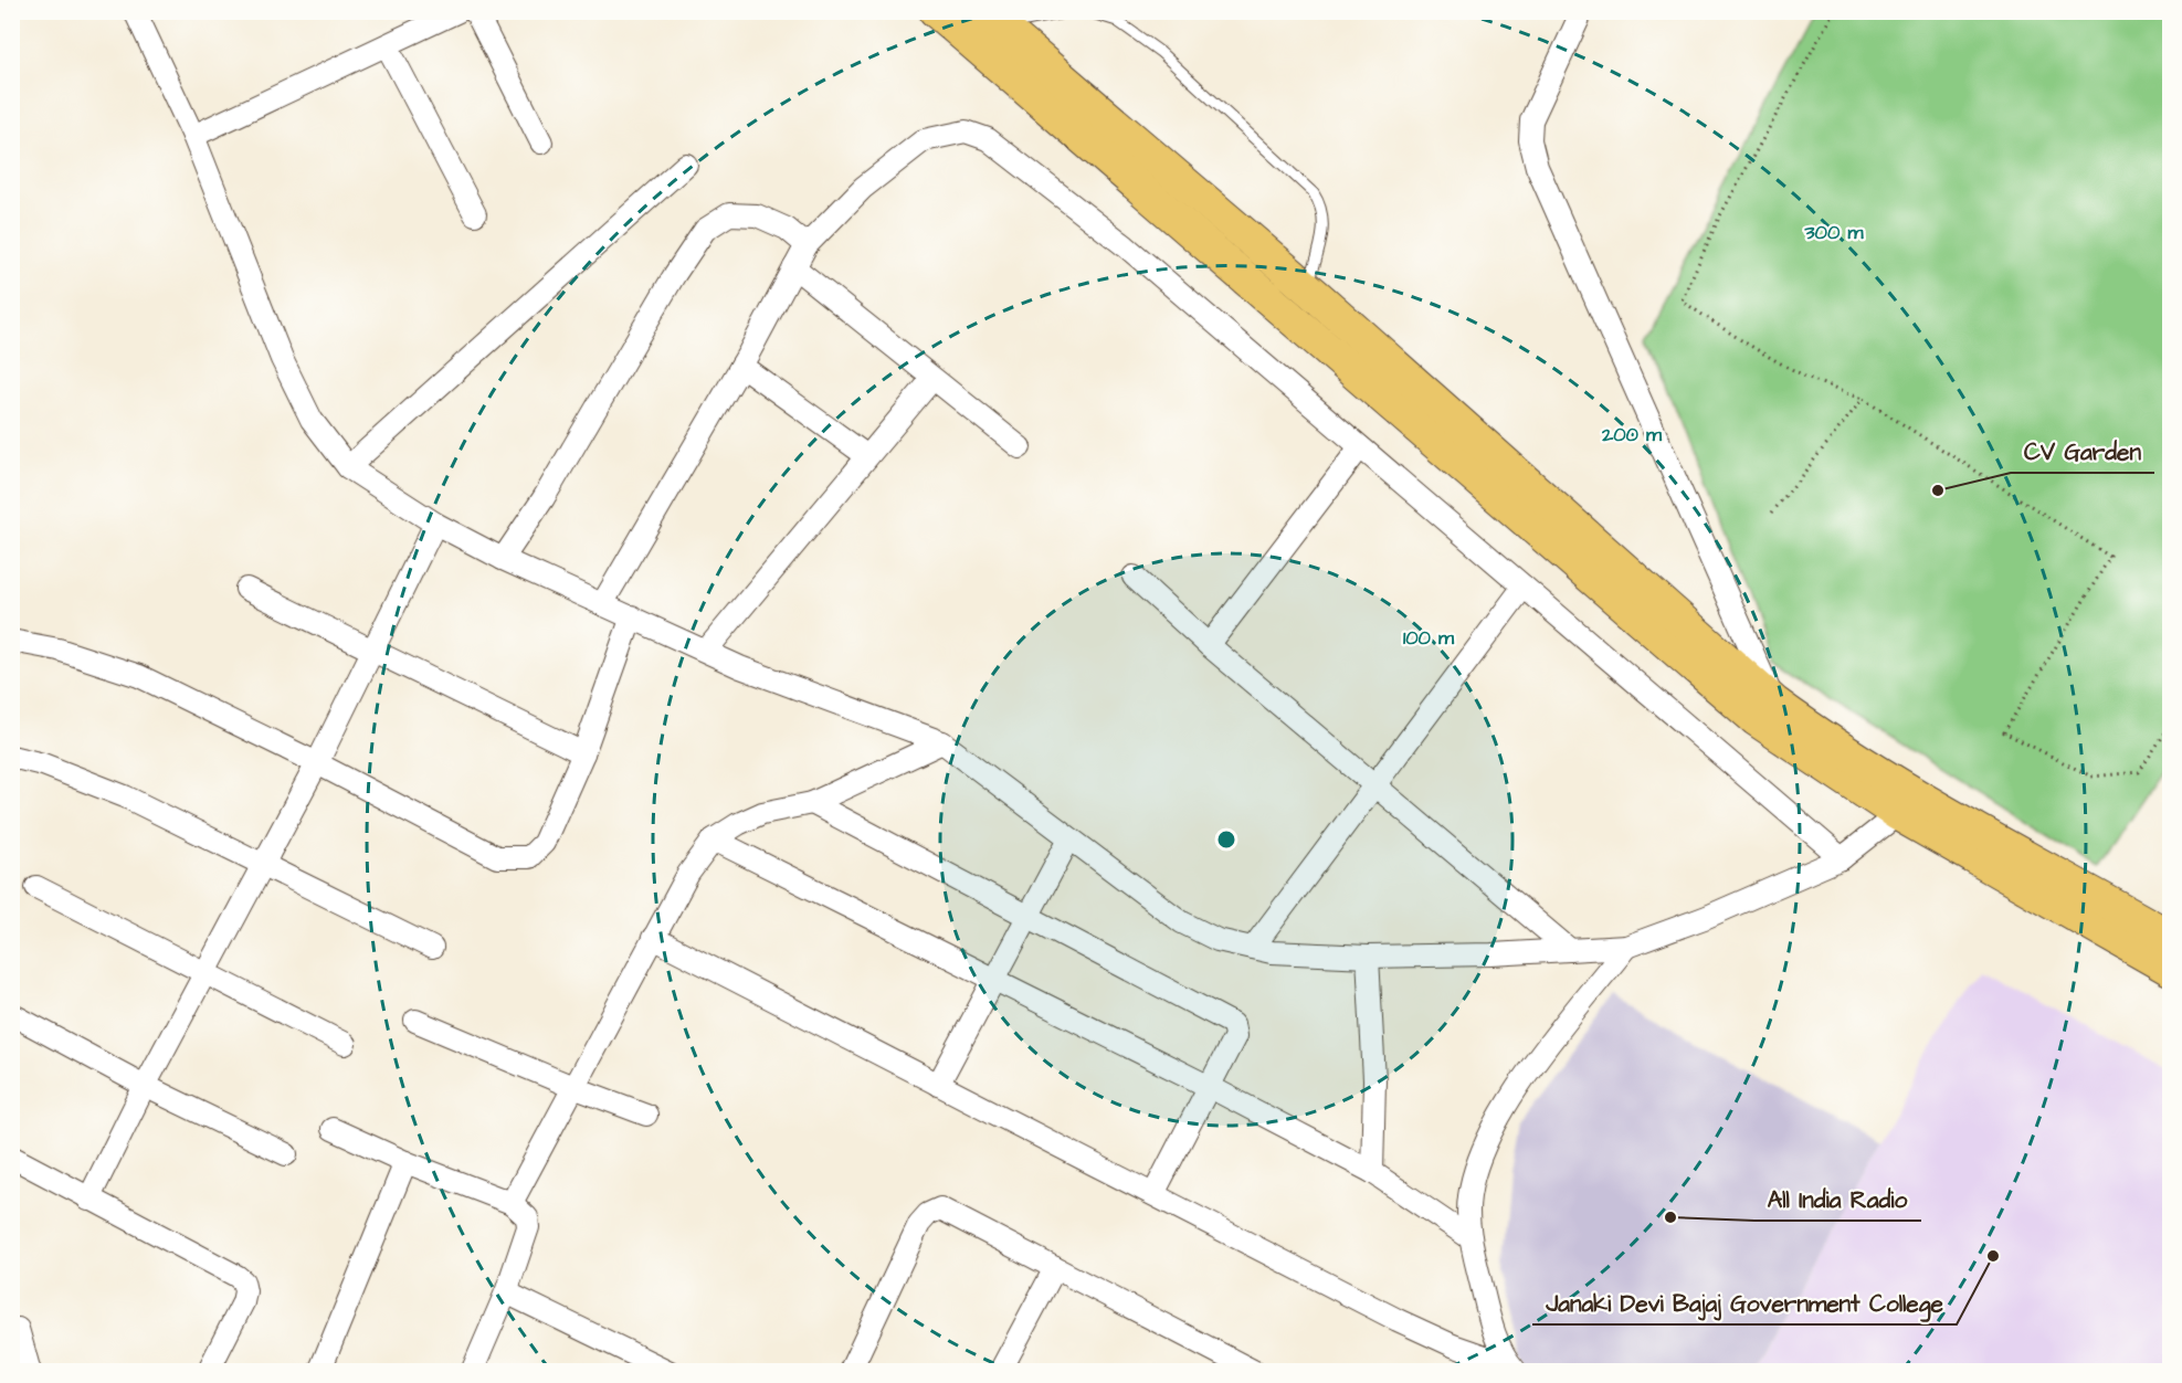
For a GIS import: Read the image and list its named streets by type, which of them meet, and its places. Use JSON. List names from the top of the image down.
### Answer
{
  "places": ["CV Garden", "All India Radio", "Janaki Devi Bajaj Government College"],
  "rings": ["300 m", "200 m", "100 m"]
}
